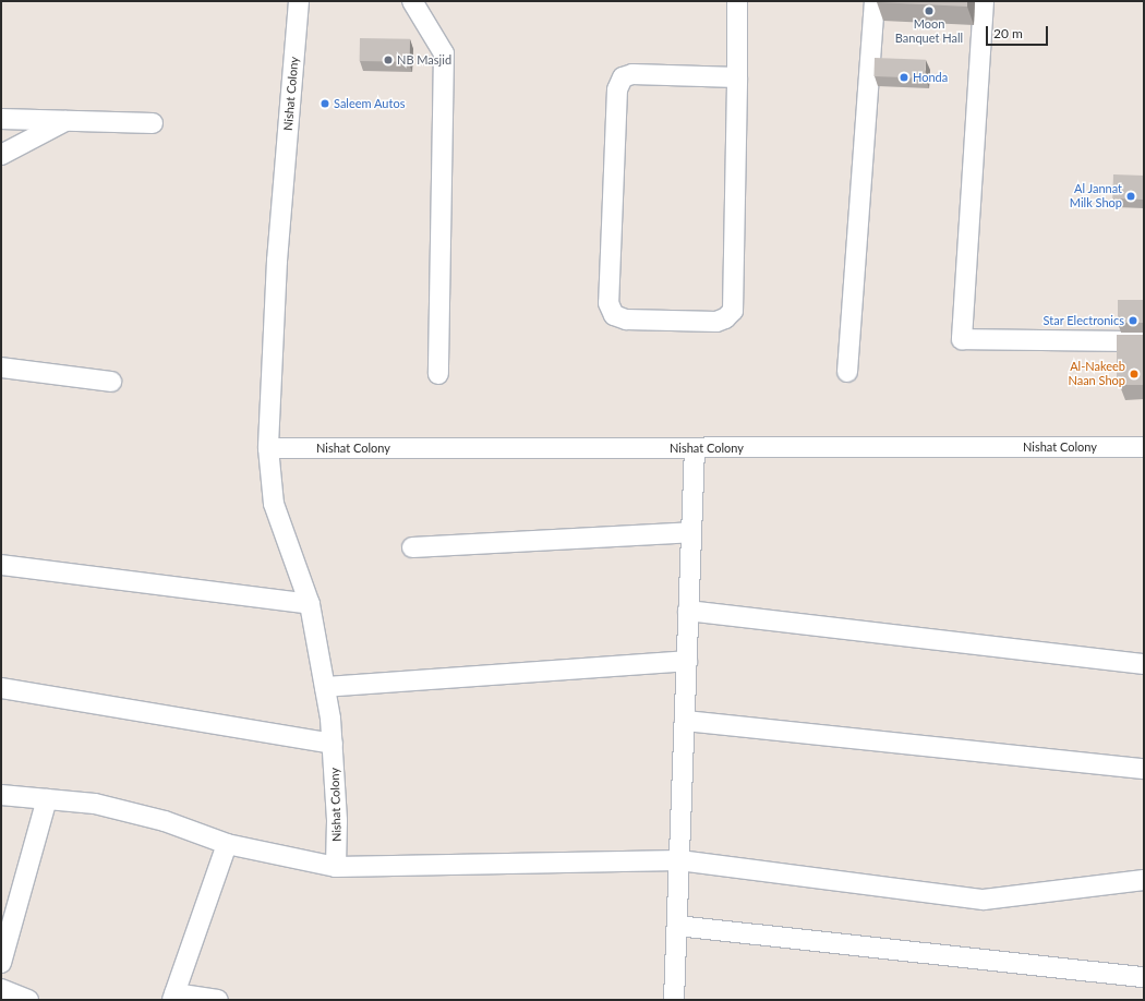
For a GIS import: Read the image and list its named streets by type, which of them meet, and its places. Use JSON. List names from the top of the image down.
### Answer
{
  "streets": {
    "street": ["Nishat Colony"]
  },
  "places": [
    "Moon Banquet Hall",
    "NB Masjid",
    "Honda",
    "Saleem Autos",
    "Al Jannat Milk Shop",
    "Star Electronics",
    "Al-Nakeeb Naan Shop"
  ],
  "scale_bar": "20 m"
}
